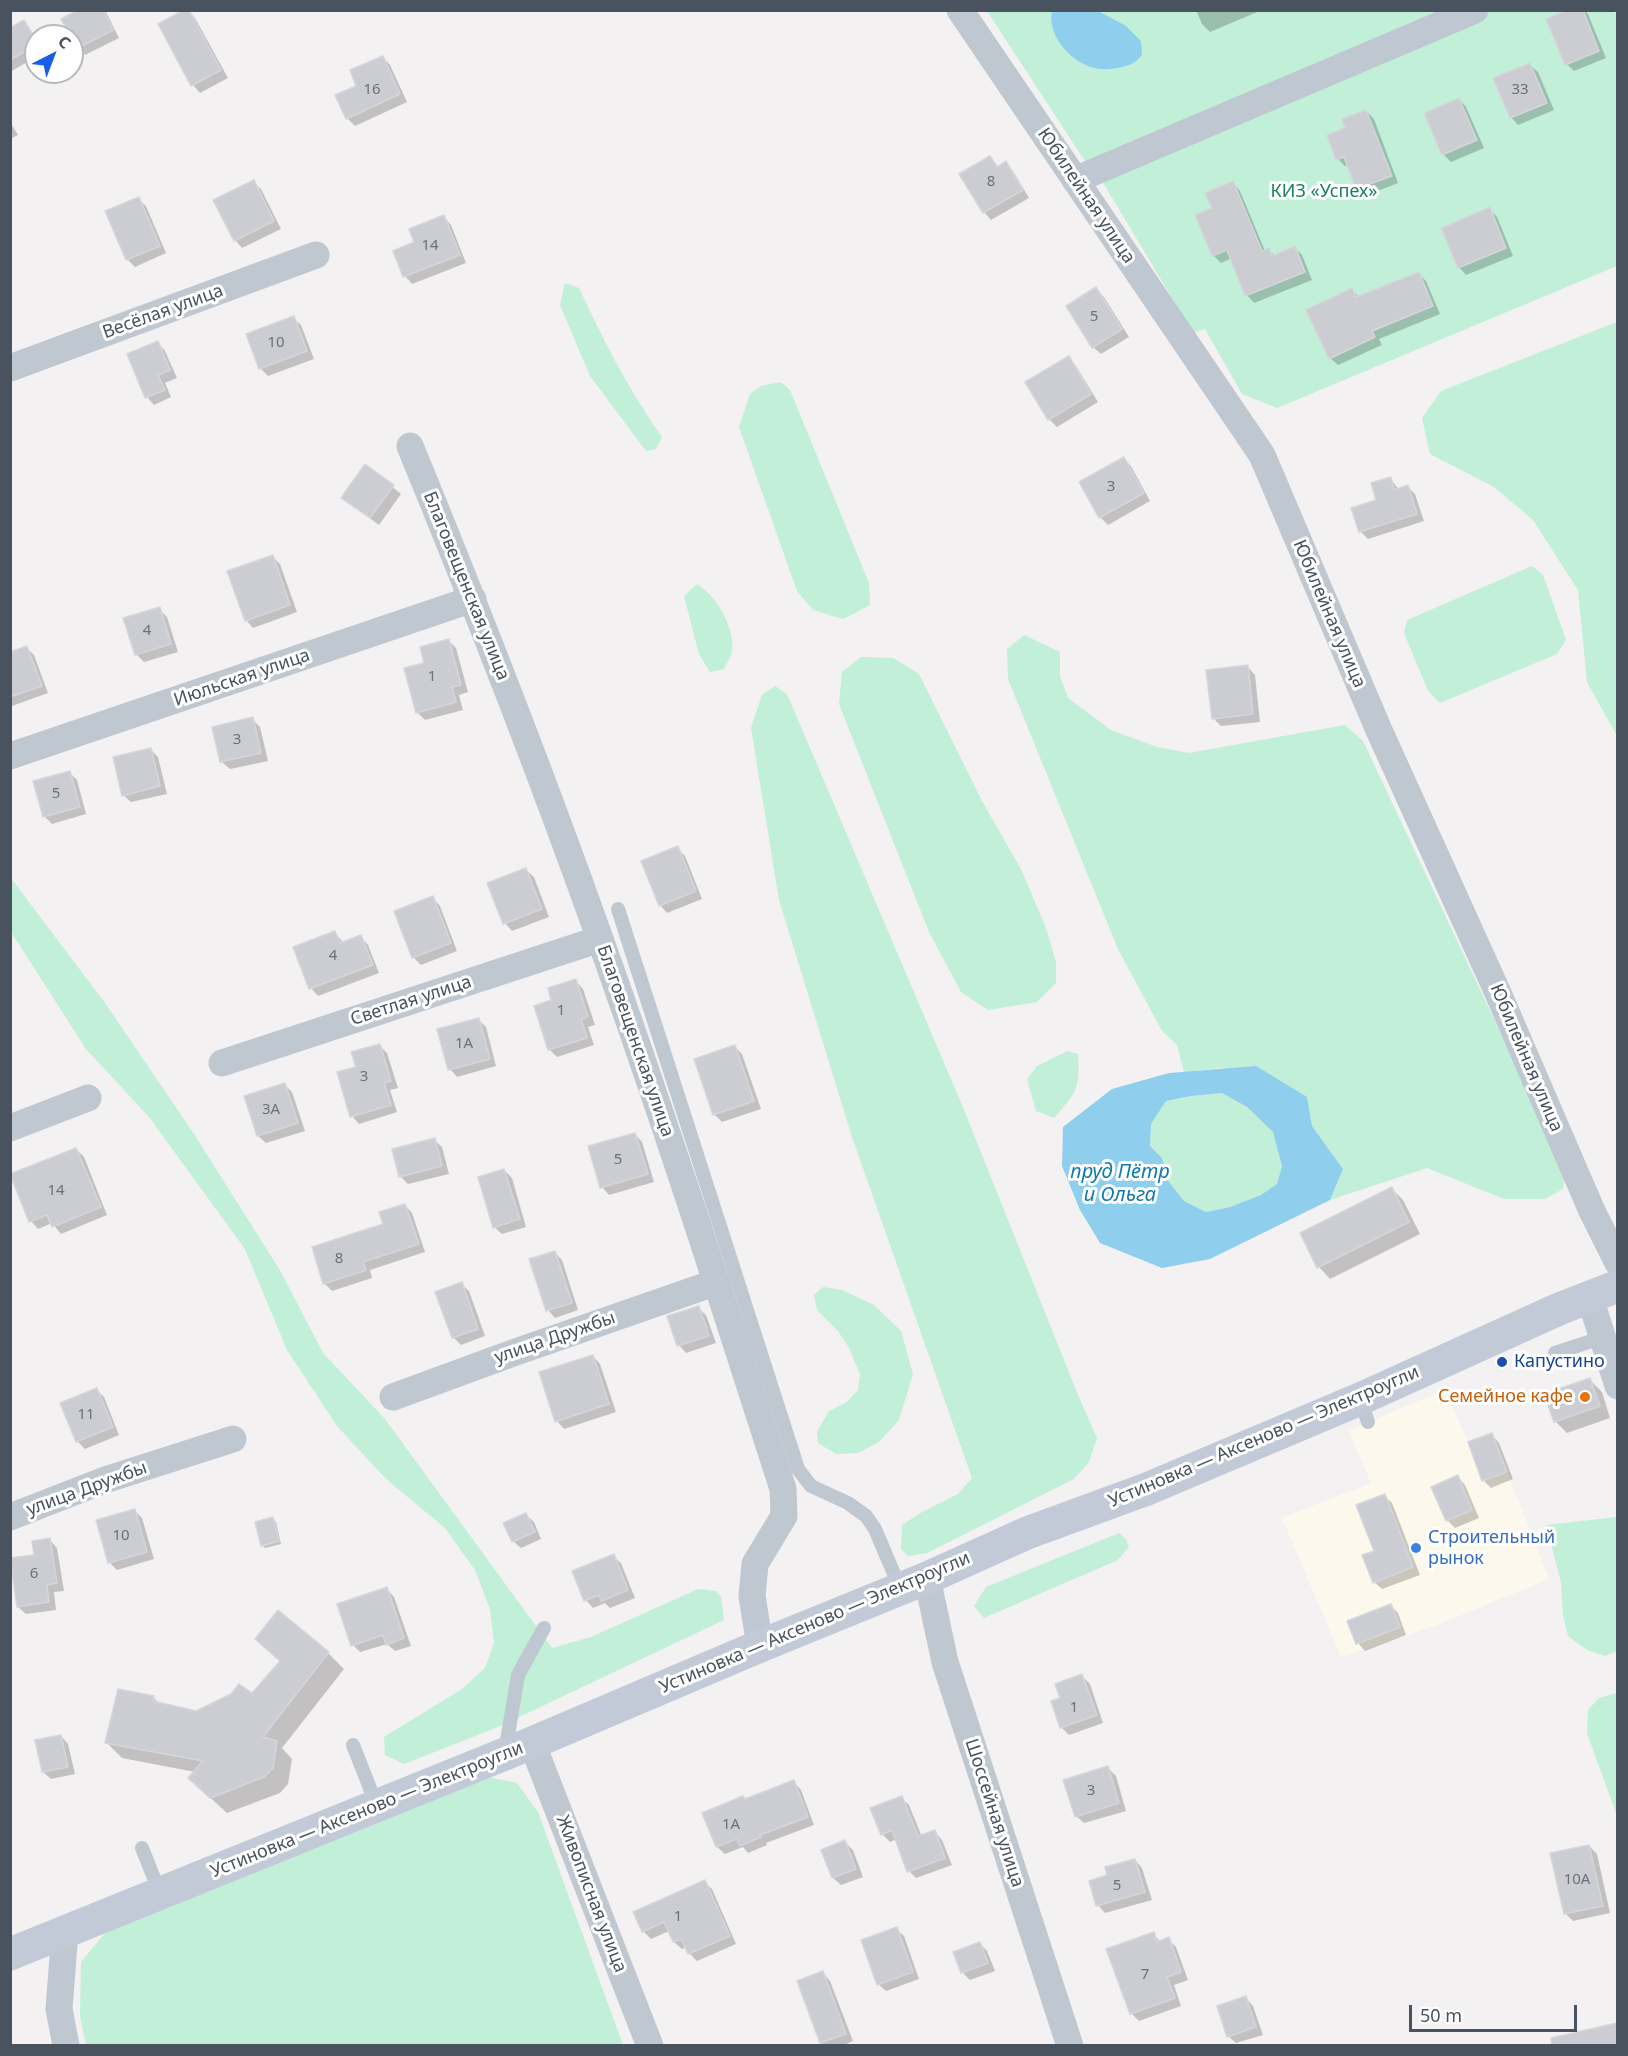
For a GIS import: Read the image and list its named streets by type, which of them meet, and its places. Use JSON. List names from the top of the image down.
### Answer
{
  "streets": {
    "main road": ["Устиновка — Аксеново — Электроугли"],
    "street": [
      "Юбилейная улица",
      "Весёлая улица",
      "Благовещенская улица",
      "Июльская улица",
      "Светлая улица",
      "улица Дружбы",
      "Шоссейная улица",
      "Живописная улица"
    ]
  },
  "crossings": [
    ["Благовещенская улица", "Июльская улица"],
    ["Благовещенская улица", "Светлая улица"],
    ["Благовещенская улица", "улица Дружбы"],
    ["Благовещенская улица", "Устиновка — Аксеново — Электроугли"],
    ["Устиновка — Аксеново — Электроугли", "Шоссейная улица"],
    ["Устиновка — Аксеново — Электроугли", "Живописная улица"]
  ],
  "water": ["пруд Пётр и Ольга"],
  "parks": ["КИЗ «Успех»"],
  "places": ["Капустино", "Семейное кафе", "Строительный рынок"],
  "house_numbers": [
    "16",
    "33",
    "8",
    "14",
    "5",
    "10",
    "3",
    "4",
    "1",
    "3",
    "5",
    "4",
    "1",
    "1А",
    "3",
    "3А",
    "5",
    "14",
    "8",
    "11",
    "10",
    "6",
    "1",
    "3",
    "1А",
    "10А",
    "5",
    "1",
    "7"
  ],
  "scale_bar": "50 m",
  "north": "top right"
}
